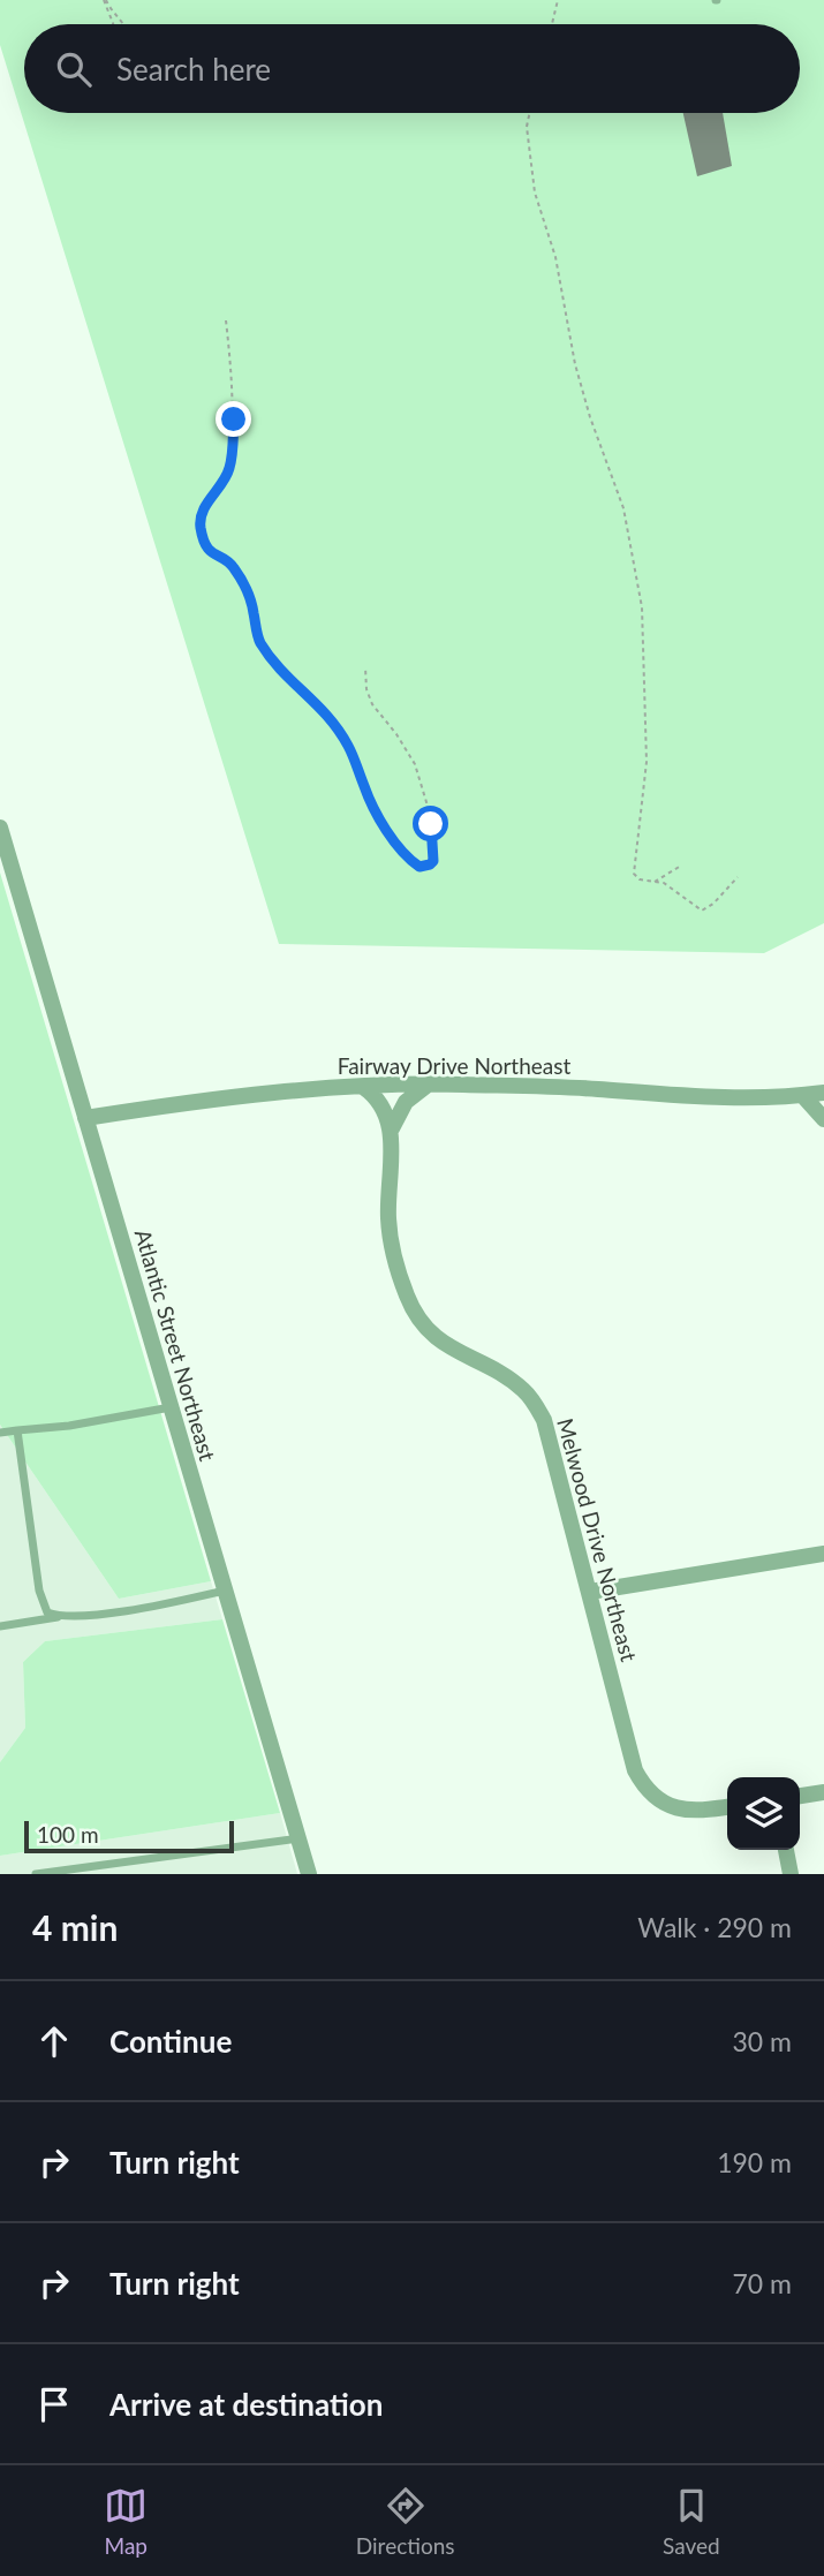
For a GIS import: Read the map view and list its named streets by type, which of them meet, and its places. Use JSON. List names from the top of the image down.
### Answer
{
  "streets": {
    "street": ["Fairway Drive Northeast", "Atlantic Street Northeast", "Melwood Drive Northeast"]
  },
  "crossings": [
    ["Fairway Drive Northeast", "Atlantic Street Northeast"]
  ],
  "scale_bar": "100 m",
  "page": {
    "search": "Search here",
    "scale": "100 m",
    "heading": ["4 min", "Walk · 290 m"],
    "list": [
      ["Continue", "30 m"],
      ["Turn right", "190 m"],
      ["Turn right", "70 m"],
      "Arrive at destination"
    ],
    "nav": ["Map", "Directions", "Saved"]
  }
}
